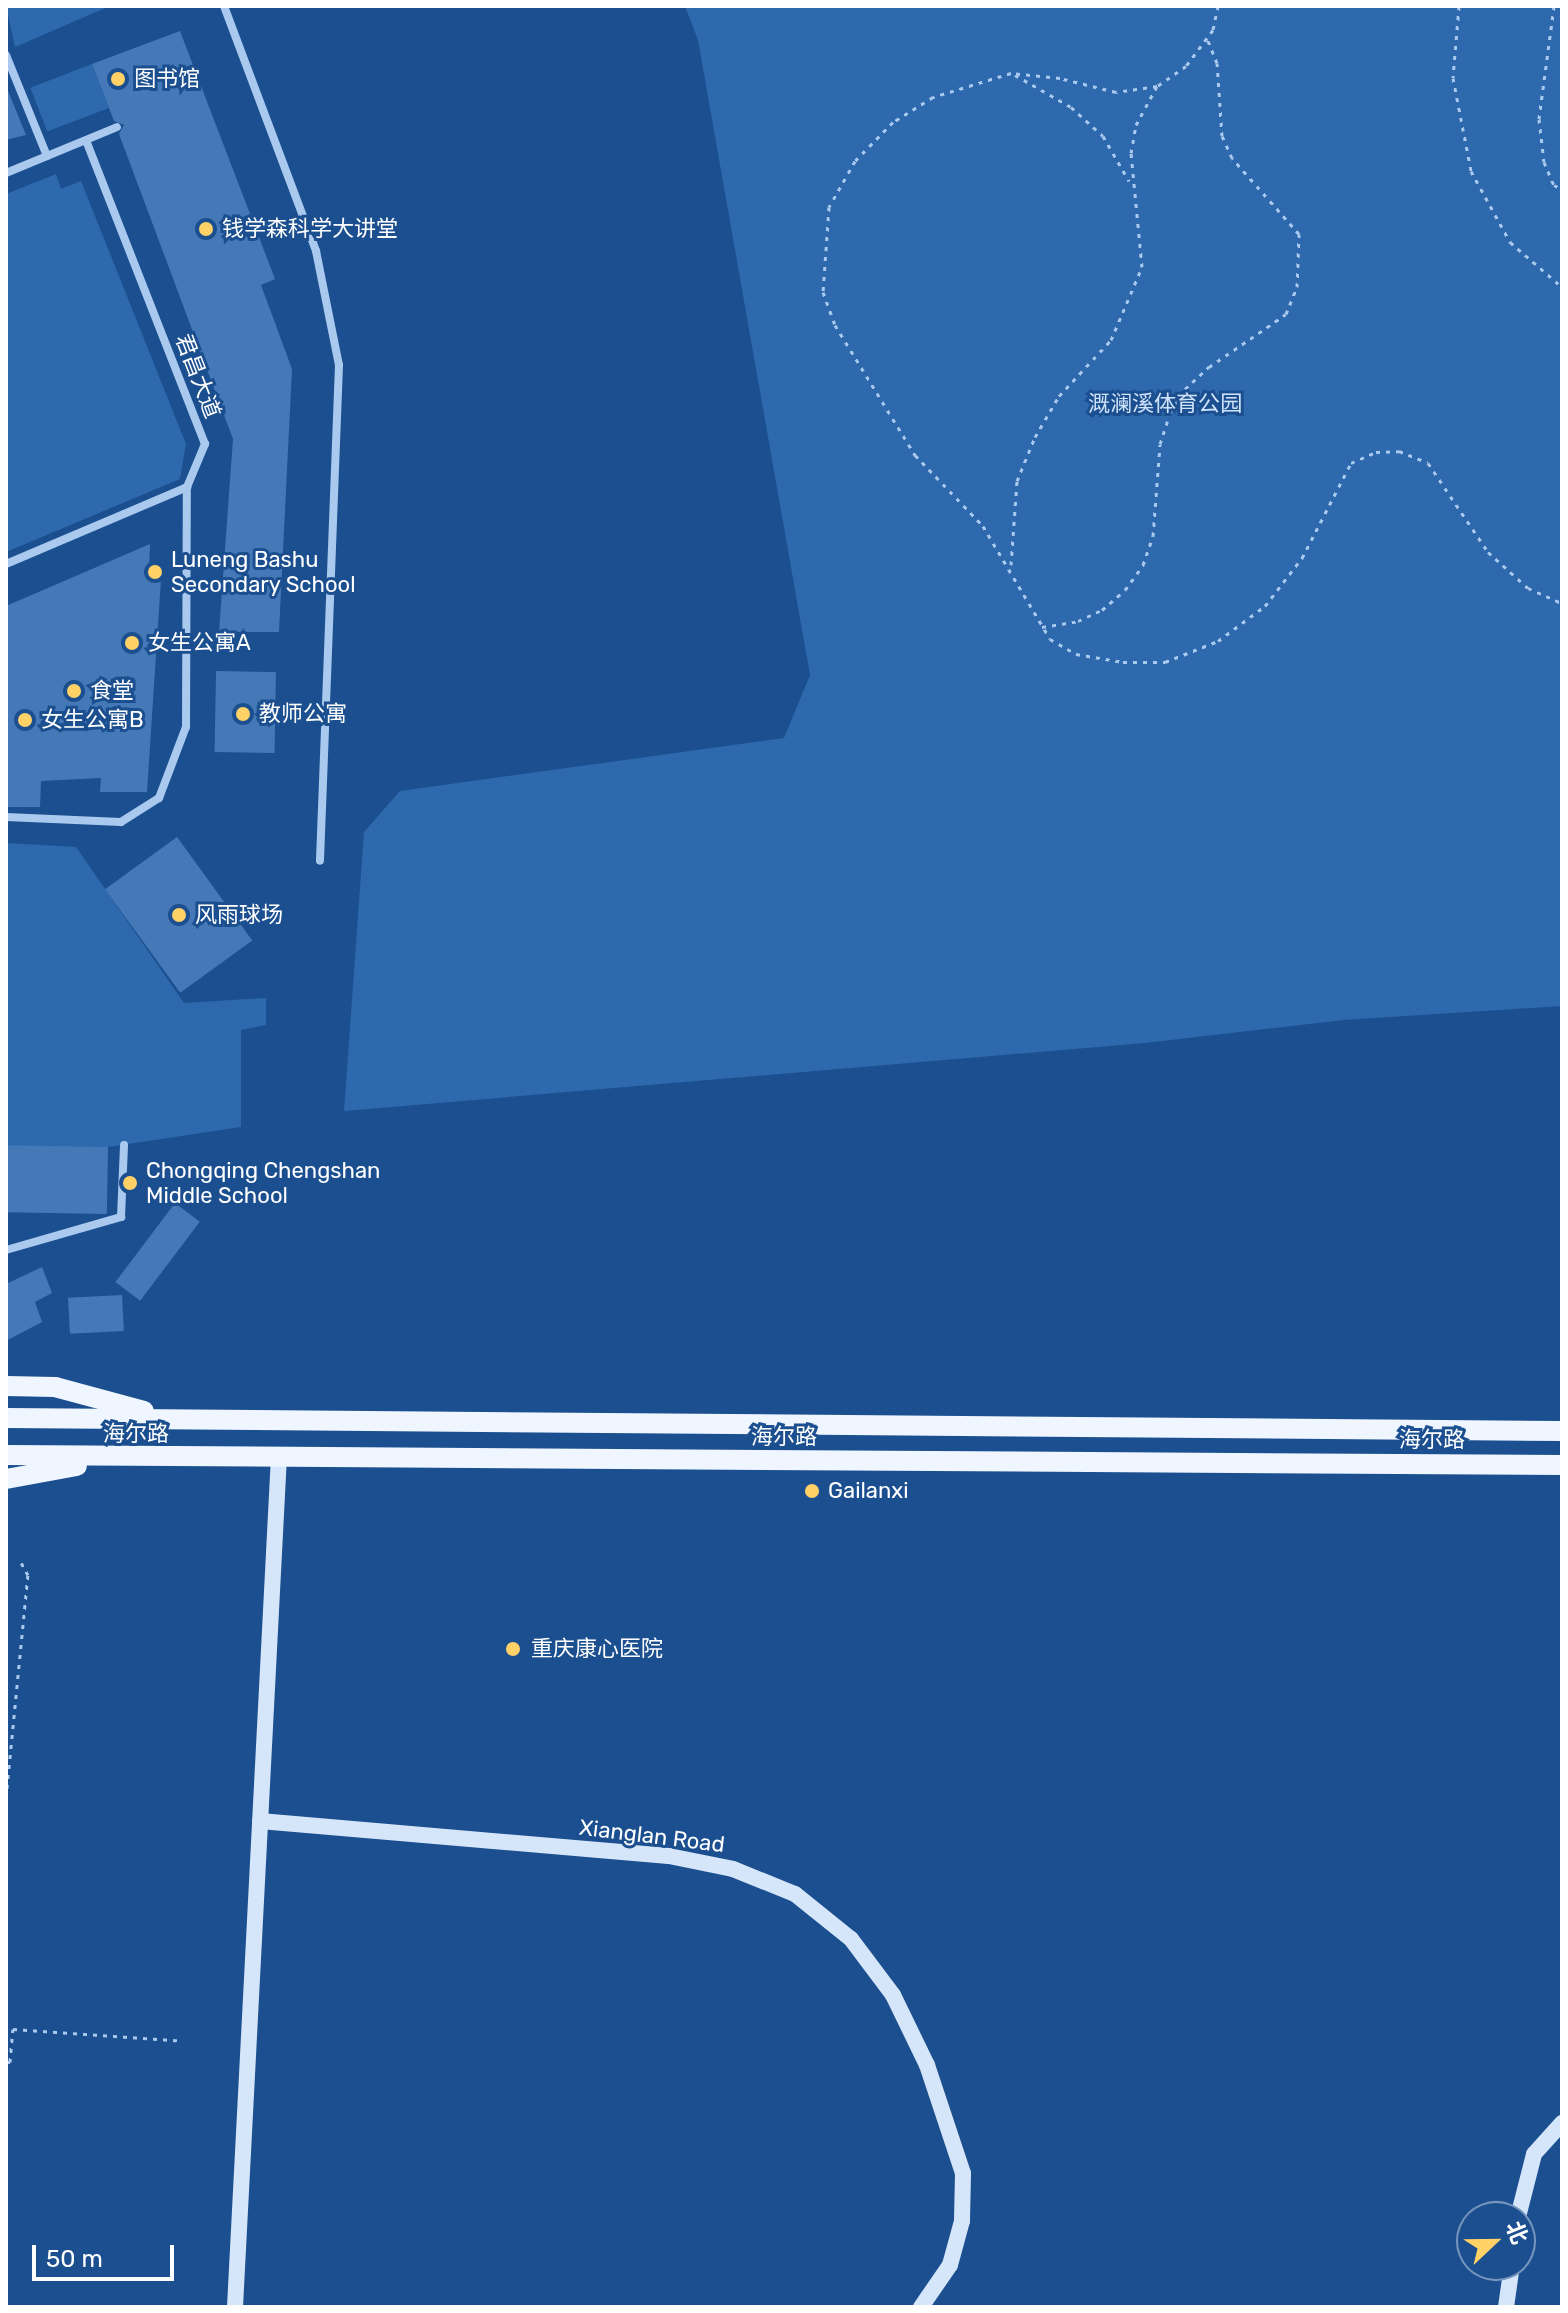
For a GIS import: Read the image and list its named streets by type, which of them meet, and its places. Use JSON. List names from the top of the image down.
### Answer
{
  "streets": {
    "main road": ["海尔路"],
    "street": ["君昌大道", "Xianglan Road"]
  },
  "parks": ["溉澜溪体育公园"],
  "places": [
    "图书馆",
    "钱学森科学大讲堂",
    "Luneng Bashu Secondary School",
    "女生公寓A",
    "食堂",
    "教师公寓",
    "女生公寓B",
    "风雨球场",
    "Chongqing Chengshan Middle School",
    "Gailanxi",
    "重庆康心医院"
  ],
  "scale_bar": "50 m",
  "north": "right"
}
